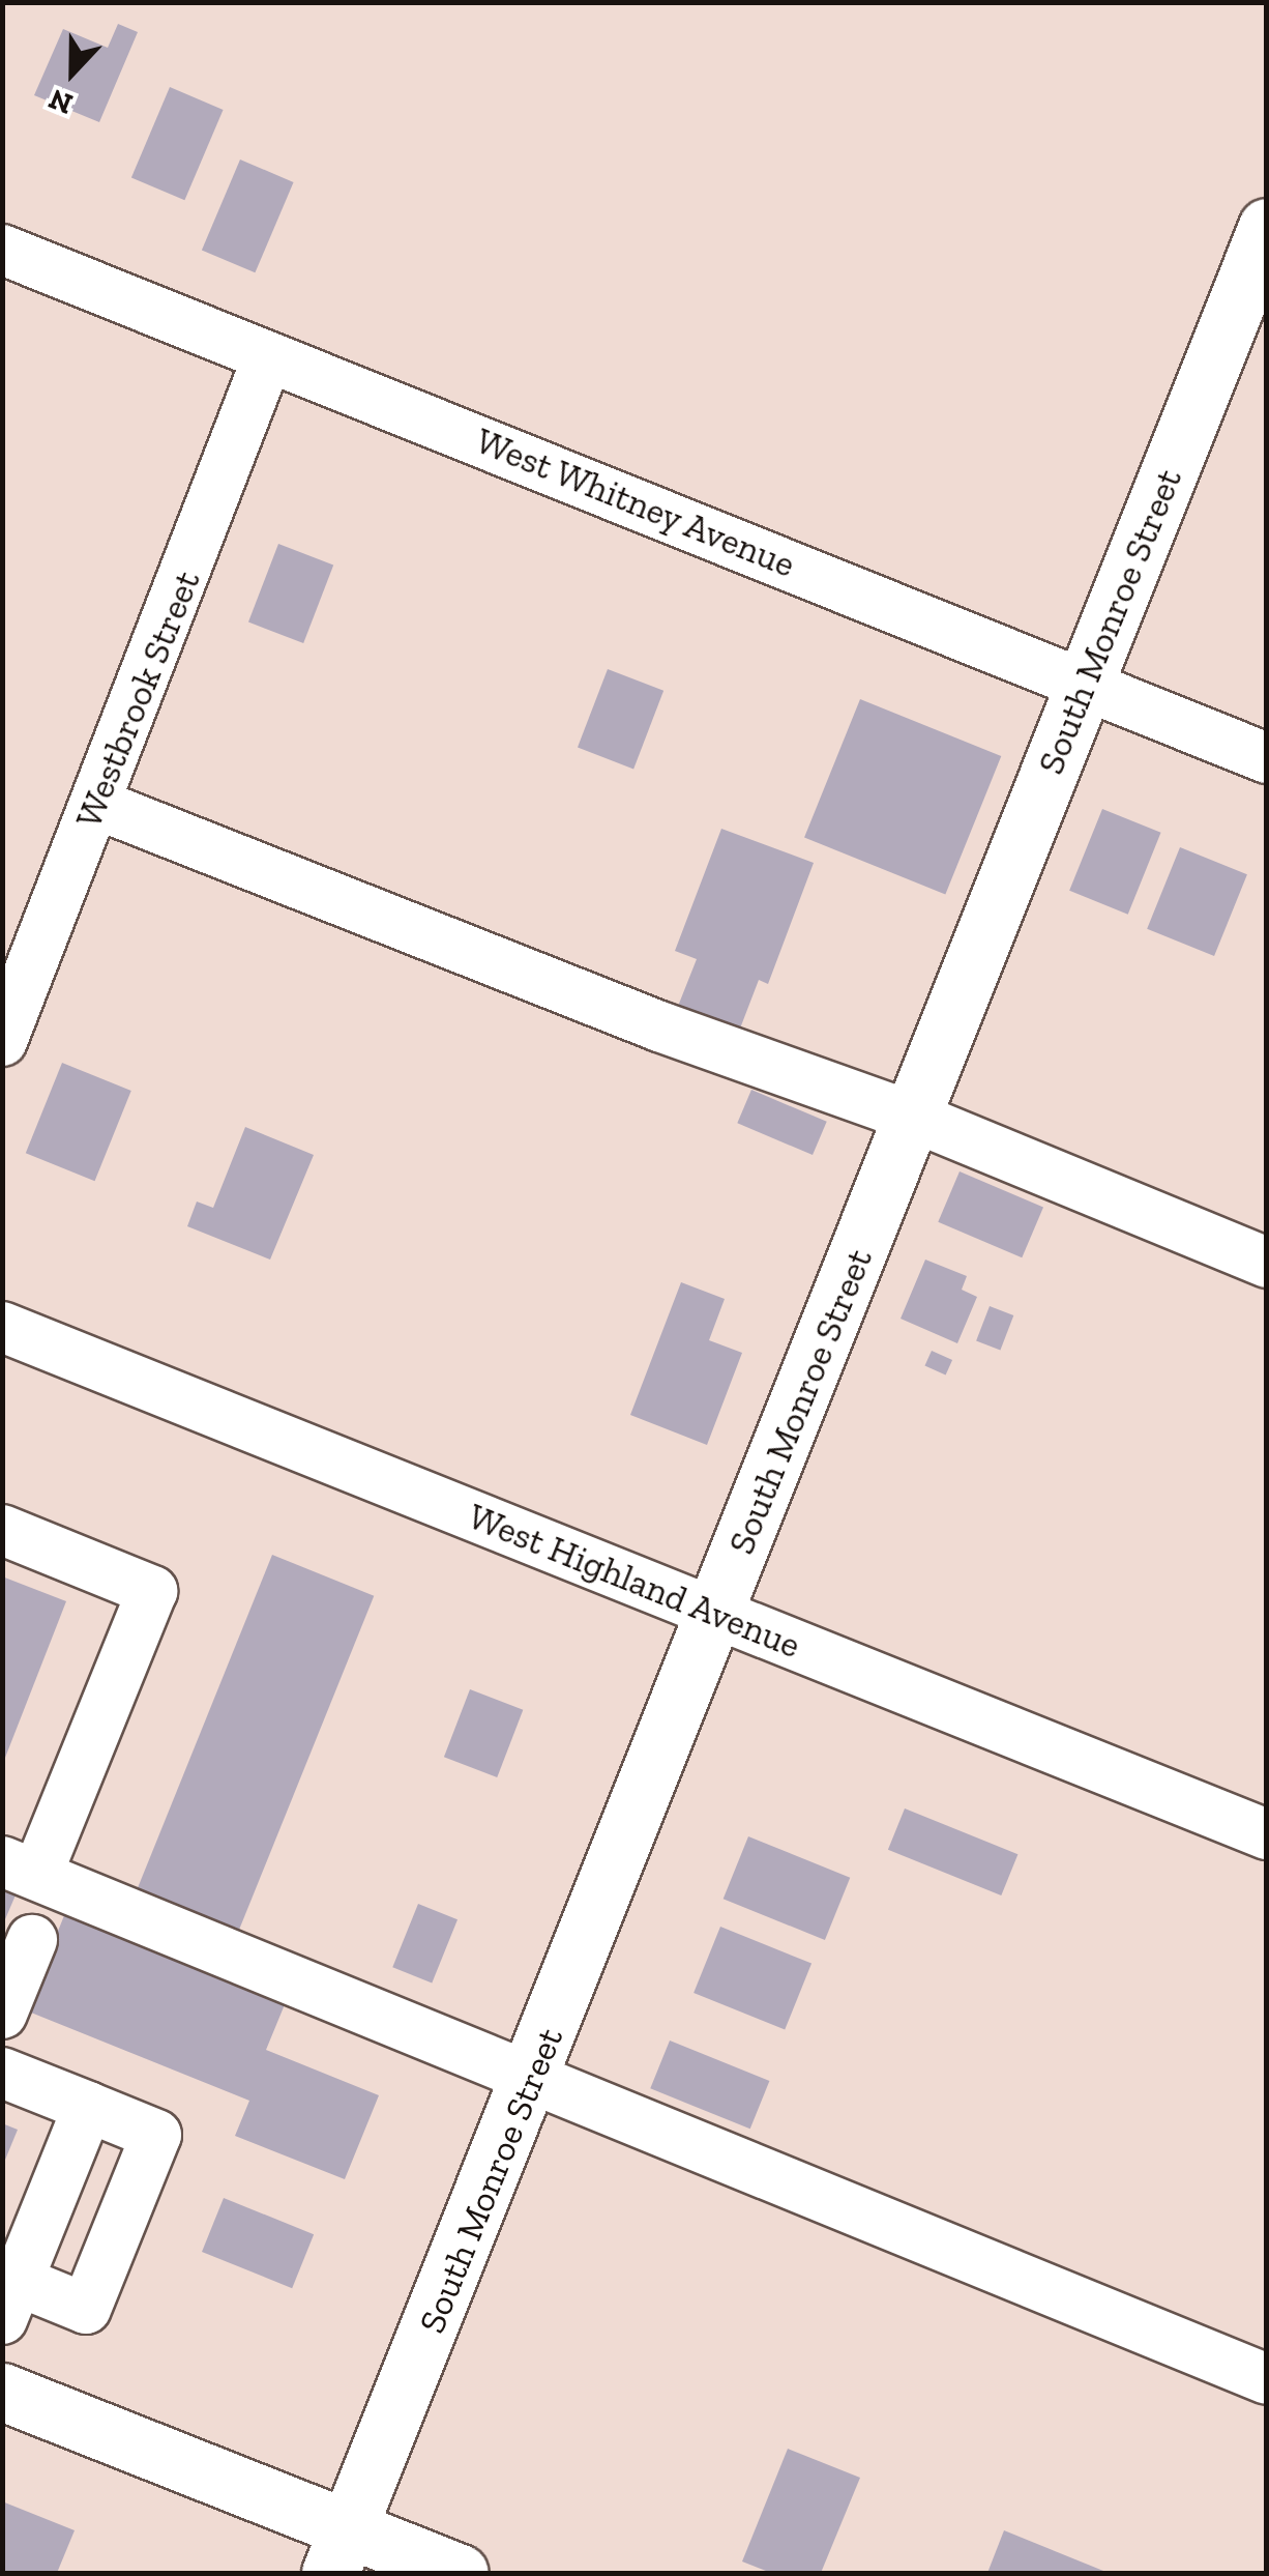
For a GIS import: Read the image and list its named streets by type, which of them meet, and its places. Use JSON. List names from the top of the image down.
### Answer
{
  "streets": {
    "main road": ["South Monroe Street"],
    "street": ["West Whitney Avenue", "Westbrook Street", "West Highland Avenue"]
  },
  "crossings": [
    ["West Whitney Avenue", "South Monroe Street"],
    ["West Whitney Avenue", "Westbrook Street"],
    ["South Monroe Street", "West Highland Avenue"]
  ],
  "north": "bottom"
}
